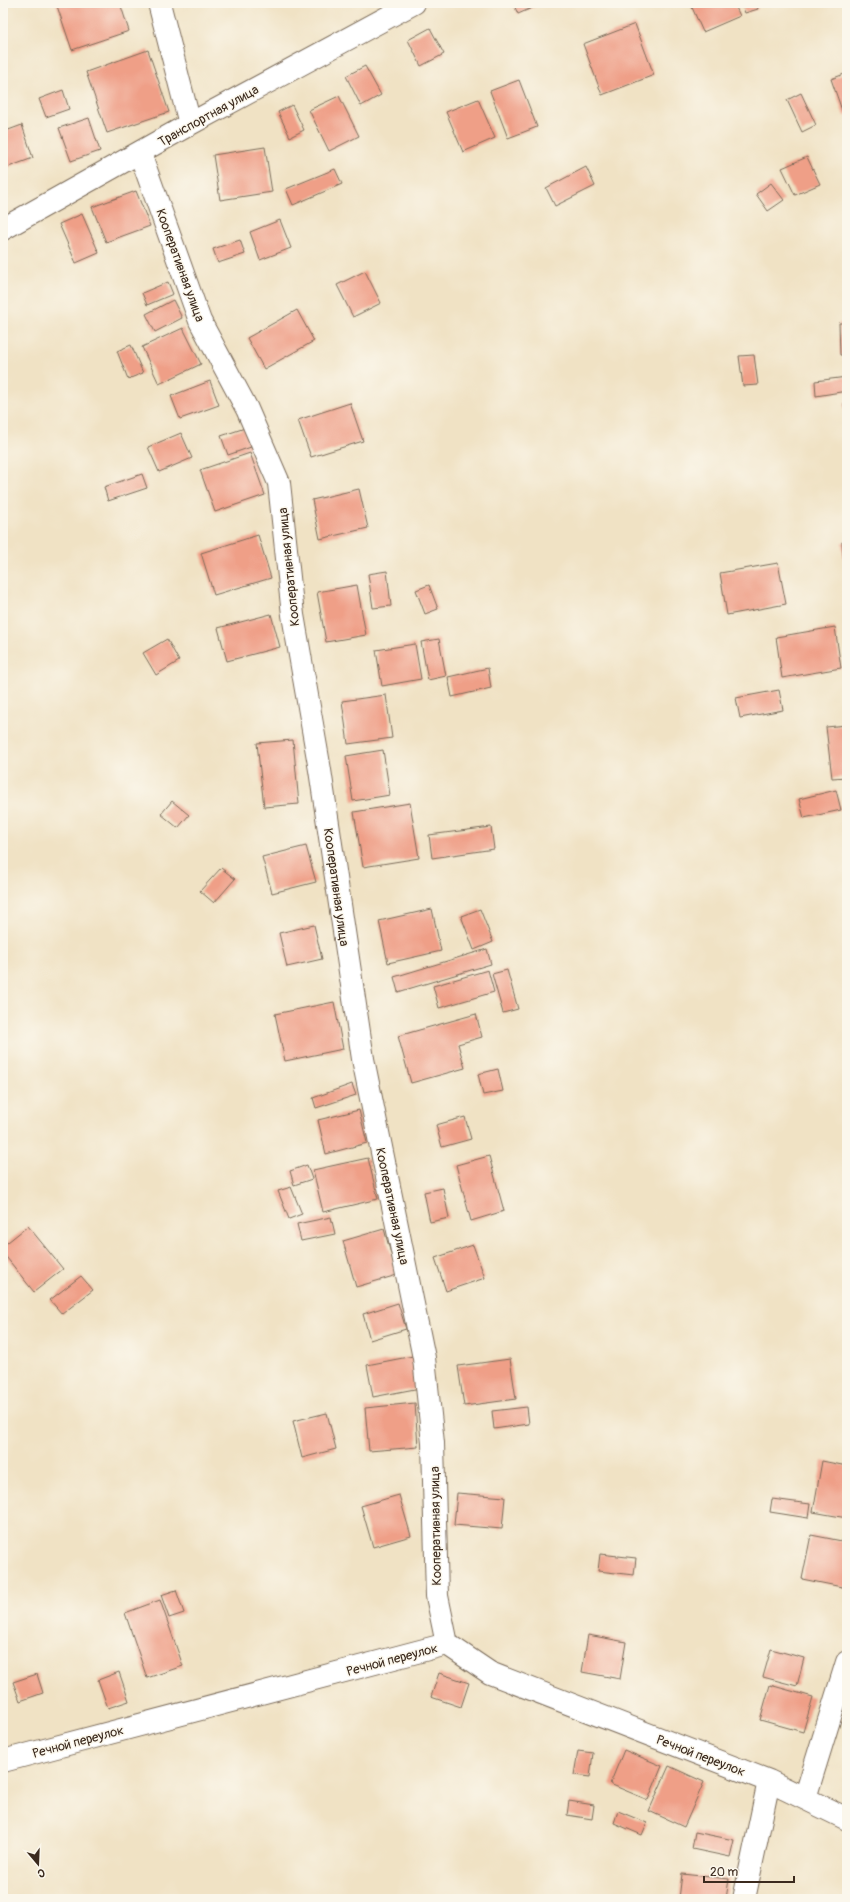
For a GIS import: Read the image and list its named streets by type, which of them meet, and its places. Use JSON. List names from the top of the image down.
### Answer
{
  "streets": {
    "street": ["Транспортная улица", "Кооперативная улица", "Речной переулок"]
  },
  "crossings": [
    ["Транспортная улица", "Кооперативная улица"],
    ["Кооперативная улица", "Речной переулок"]
  ],
  "scale_bar": "20 m",
  "north": "bottom"
}
